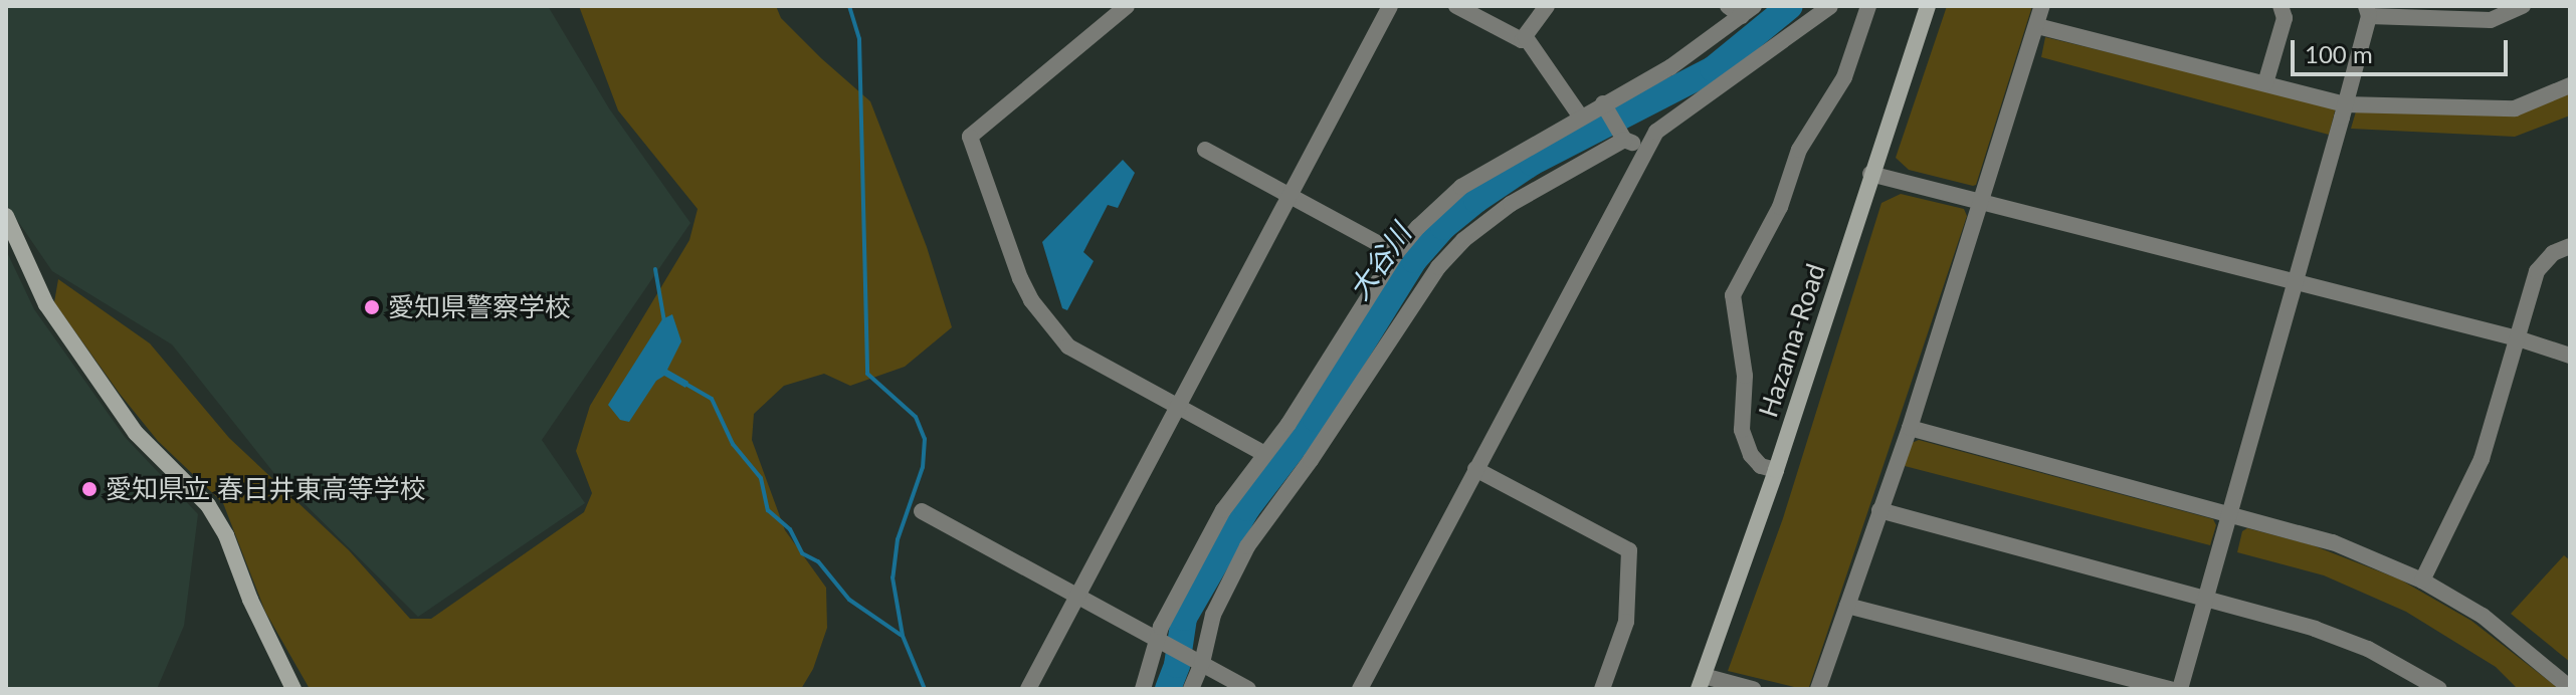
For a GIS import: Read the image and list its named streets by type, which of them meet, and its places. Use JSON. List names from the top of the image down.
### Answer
{
  "streets": {
    "street": ["Hazama-Road"]
  },
  "water": ["大谷川"],
  "places": ["愛知県警察学校", "愛知県立 春日井東高等学校"],
  "scale_bar": "100 m"
}
